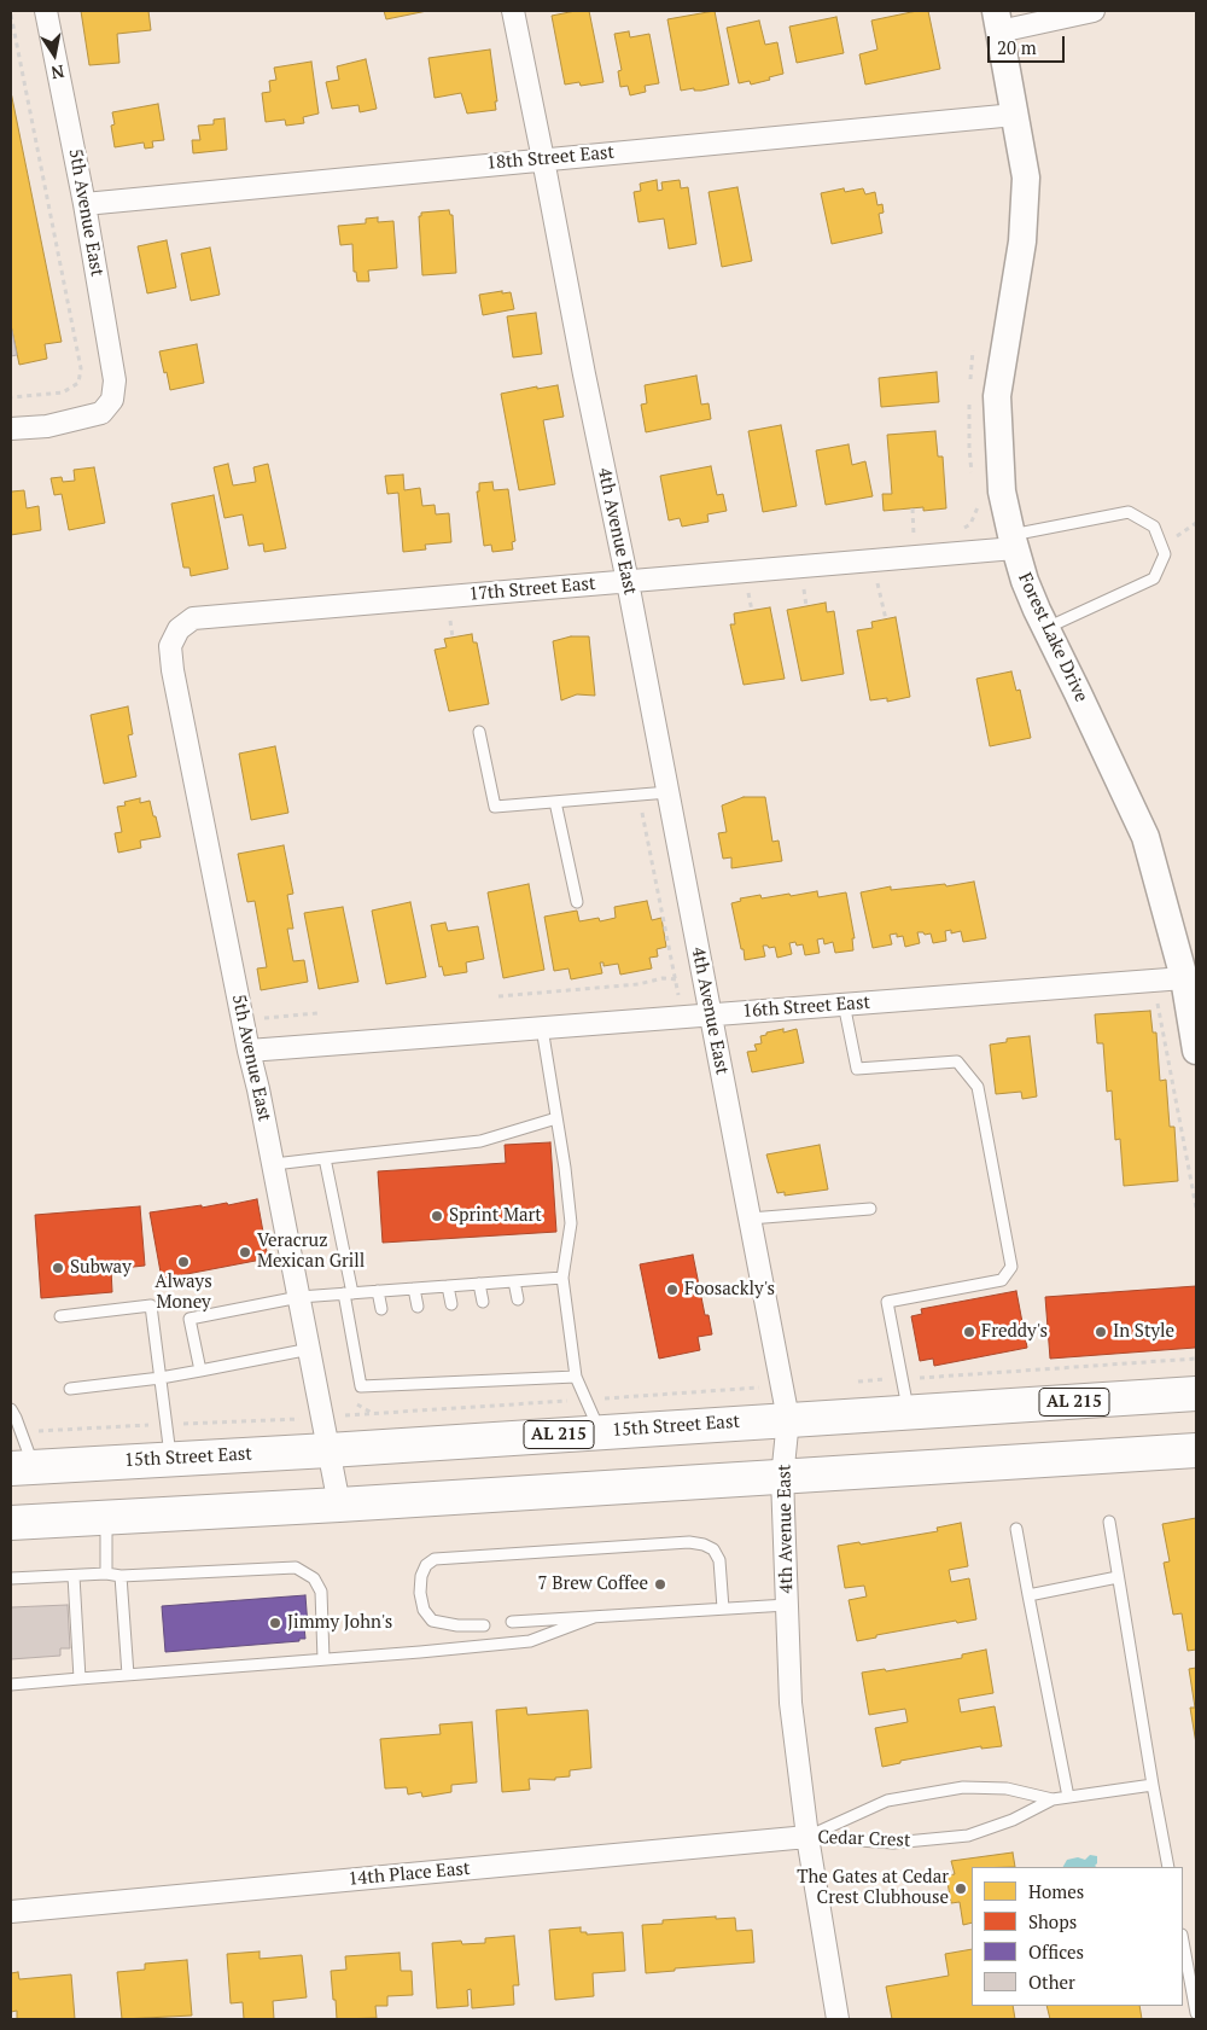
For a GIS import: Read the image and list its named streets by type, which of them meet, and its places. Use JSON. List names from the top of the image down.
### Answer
{
  "streets": {
    "main road": ["AL 215", "15th Street East"],
    "street": [
      "18th Street East",
      "5th Avenue East",
      "4th Avenue East",
      "17th Street East",
      "Forest Lake Drive",
      "16th Street East",
      "14th Place East"
    ],
    "lane": ["Cedar Crest"]
  },
  "crossings": [
    ["18th Street East", "5th Avenue East"],
    ["18th Street East", "4th Avenue East"],
    ["18th Street East", "Forest Lake Drive"],
    ["5th Avenue East", "17th Street East"],
    ["5th Avenue East", "16th Street East"],
    ["5th Avenue East", "15th Street East"],
    ["4th Avenue East", "17th Street East"],
    ["4th Avenue East", "16th Street East"],
    ["4th Avenue East", "15th Street East"],
    ["4th Avenue East", "Cedar Crest"],
    ["4th Avenue East", "14th Place East"],
    ["17th Street East", "Forest Lake Drive"],
    ["Forest Lake Drive", "16th Street East"],
    ["Cedar Crest", "14th Place East"]
  ],
  "places": [
    "Sprint Mart",
    "Veracruz Mexican Grill",
    "Always Money",
    "Subway",
    "Foosackly's",
    "Freddy's",
    "In Style",
    "7 Brew Coffee",
    "Jimmy John's",
    "The Gates at Cedar Crest Clubhouse"
  ],
  "legend": [
    "Homes",
    "Shops",
    "Offices",
    "Other"
  ],
  "scale_bar": "20 m",
  "north": "bottom"
}
